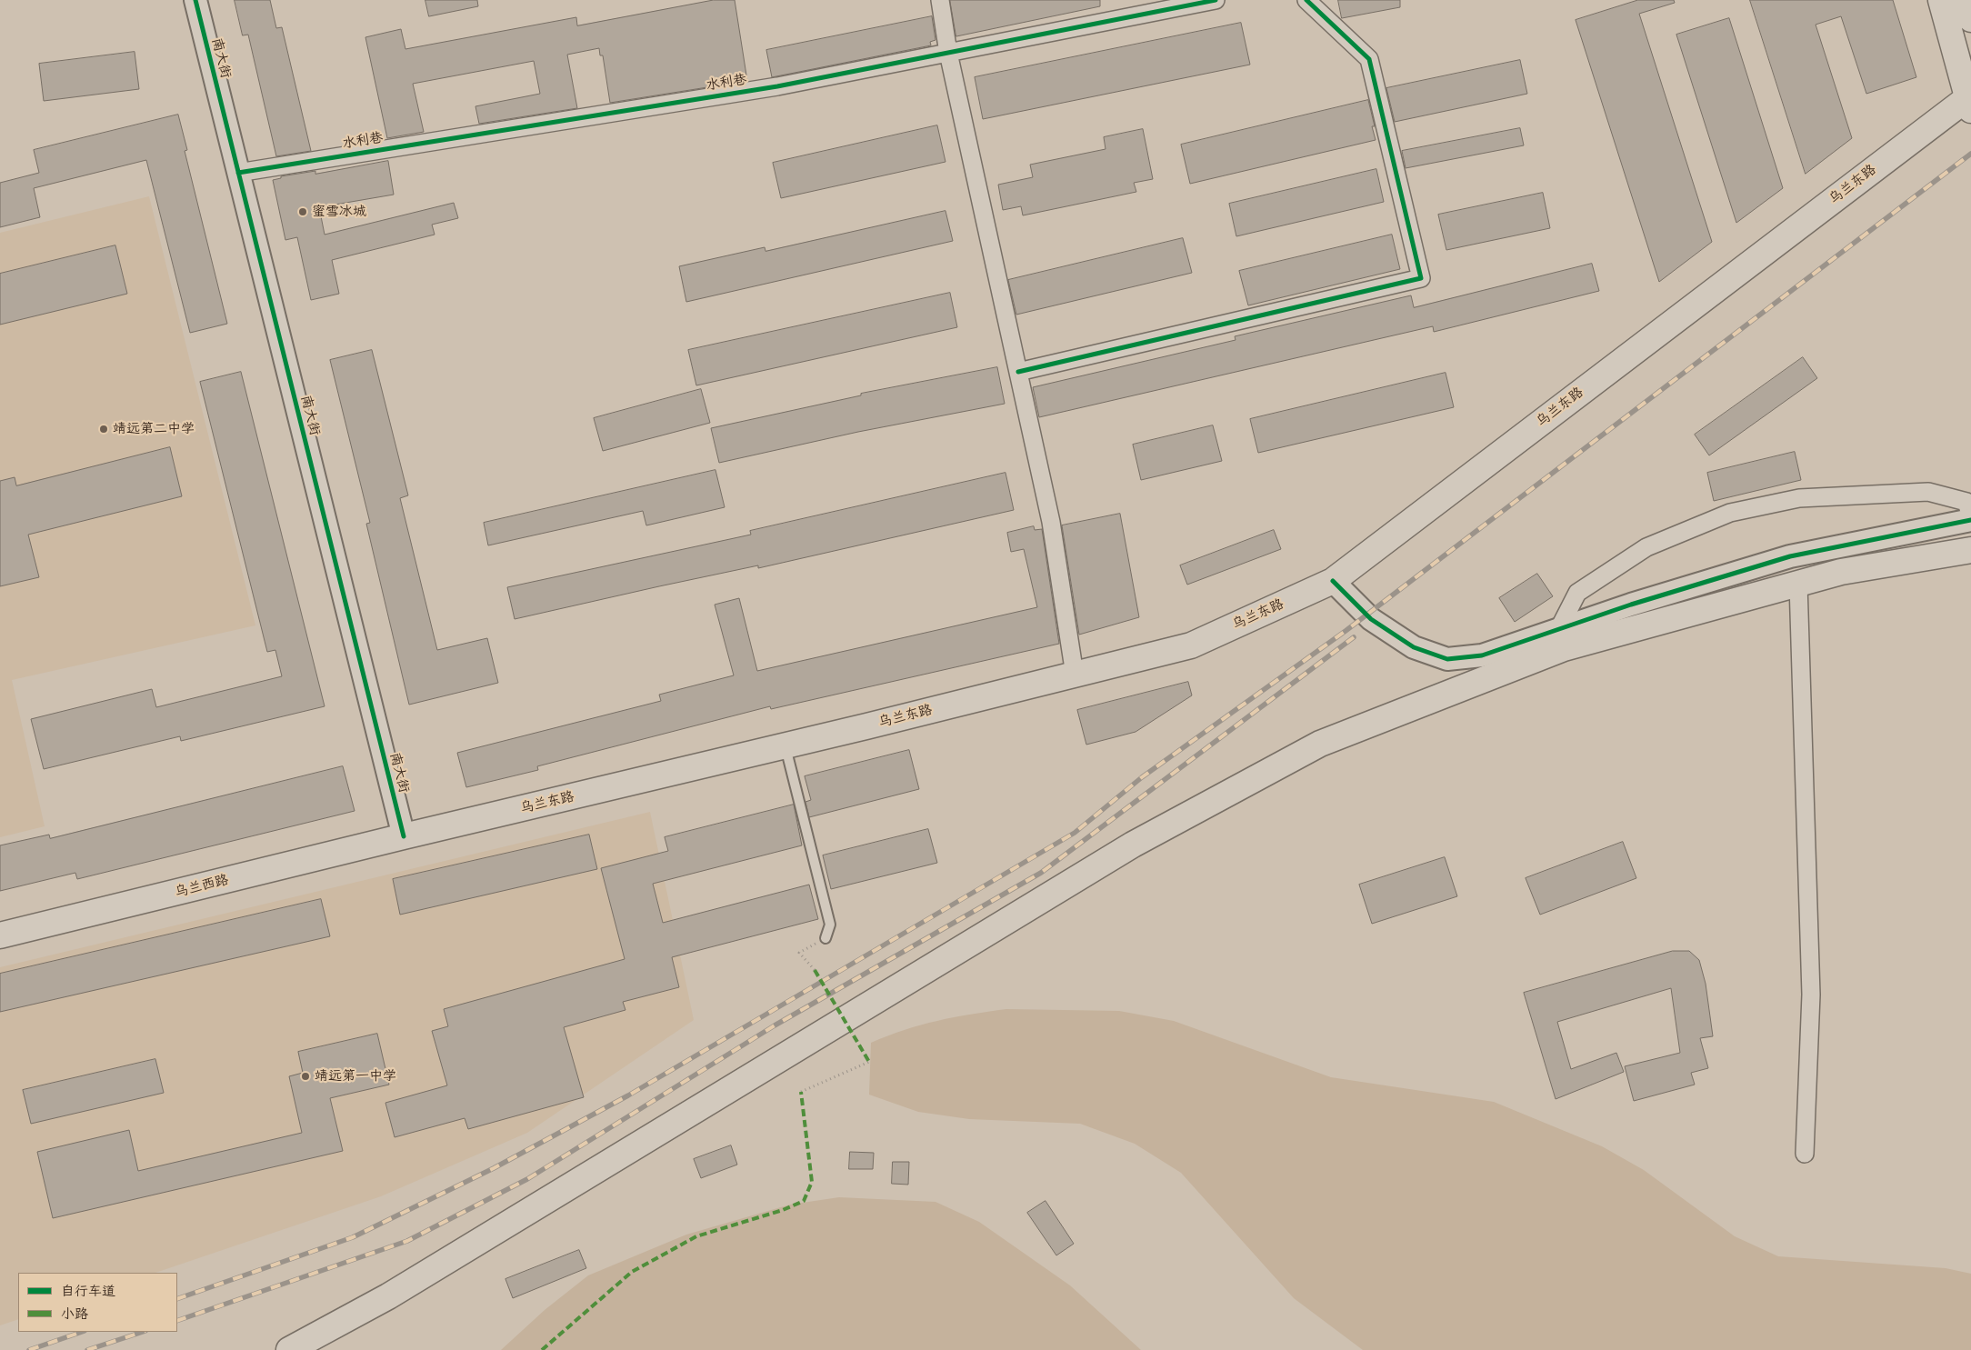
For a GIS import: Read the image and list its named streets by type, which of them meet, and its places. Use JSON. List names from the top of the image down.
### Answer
{
  "streets": {
    "main road": ["乌兰东路", "乌兰西路"],
    "street": ["南大街", "水利巷"]
  },
  "crossings": [
    ["南大街", "水利巷"],
    ["南大街", "乌兰东路"],
    ["南大街", "乌兰西路"],
    ["乌兰东路", "乌兰西路"]
  ],
  "places": ["蜜雪冰城", "靖远第二中学", "靖远第一中学"],
  "legend": ["自行车道", "小路"]
}
